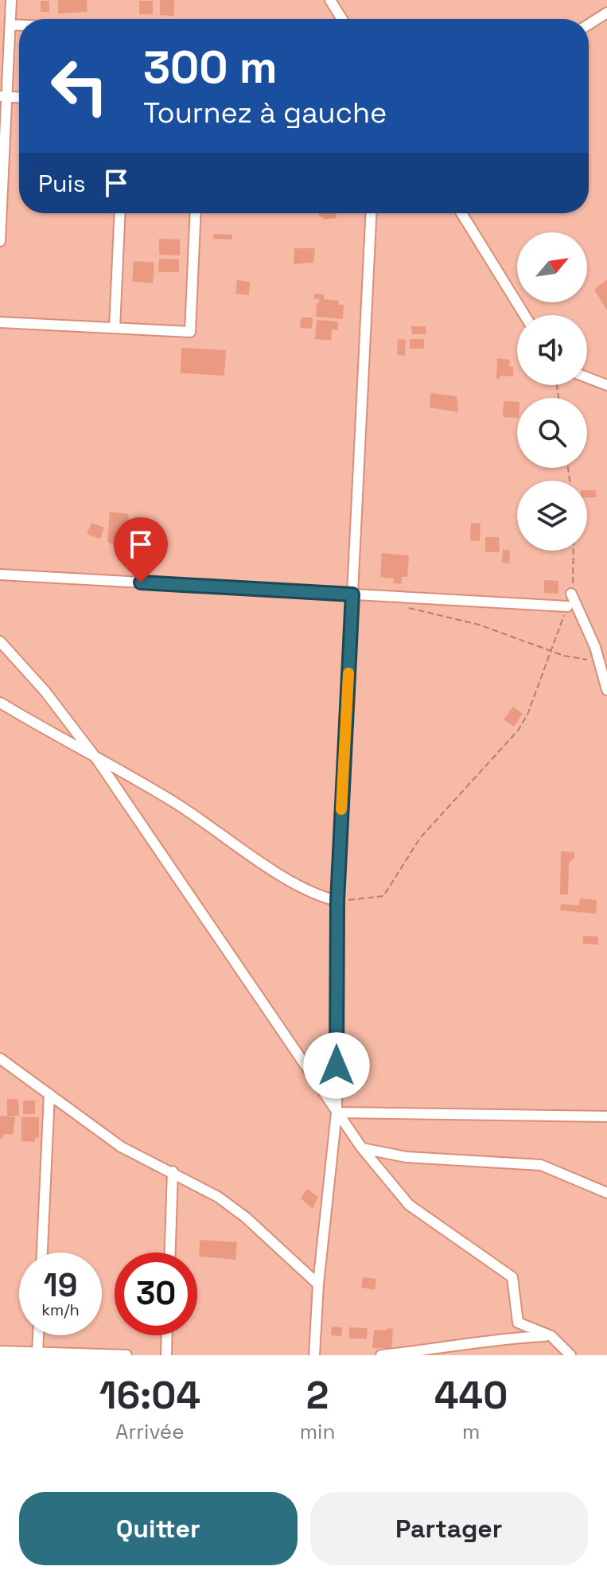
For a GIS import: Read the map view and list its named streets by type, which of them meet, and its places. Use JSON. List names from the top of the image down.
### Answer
{
  "north": "top right",
  "page": {
    "turn": ["300 m", "Tournez à gauche"],
    "then": "Puis",
    "speed": "19 km/h",
    "limit": "30",
    "eta": [
      "16:04",
      "Arrivée",
      "2",
      "min",
      "440",
      "m"
    ],
    "buttons": ["Quitter", "Partager"]
  }
}
